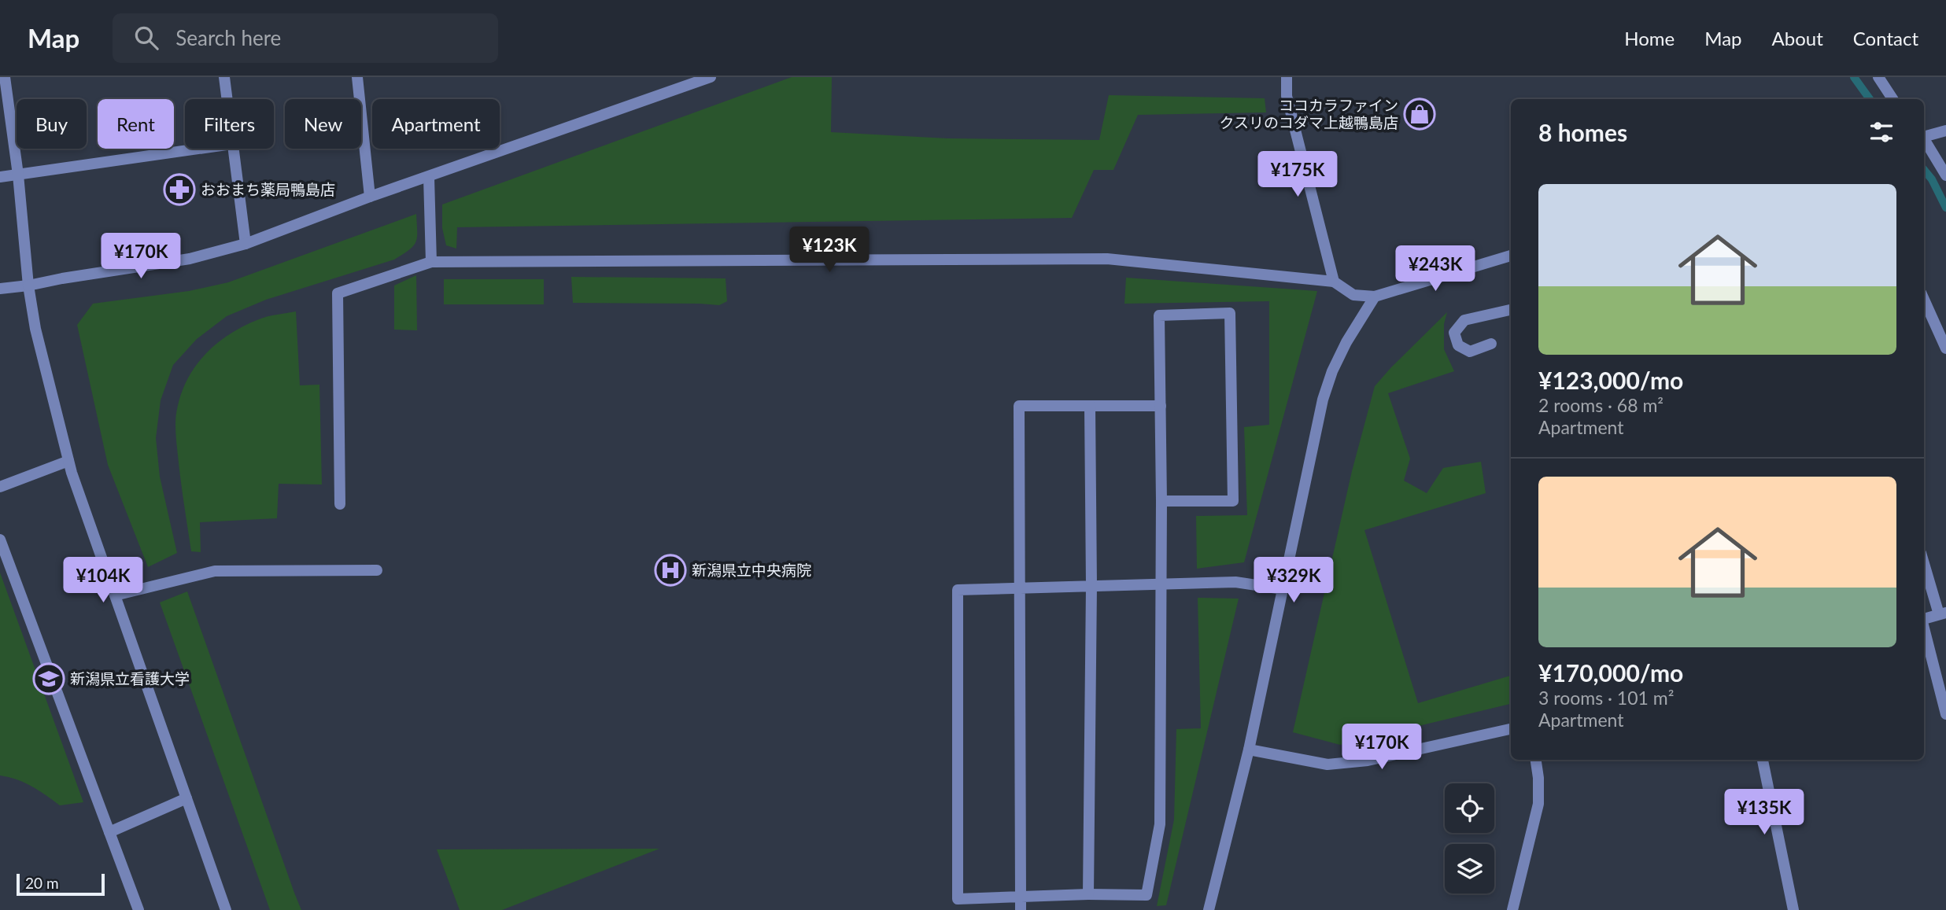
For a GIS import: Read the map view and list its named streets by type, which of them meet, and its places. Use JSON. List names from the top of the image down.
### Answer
{
  "places": {
    "shop": ["ココカラファイン クスリのコダマ上越鴨島店"],
    "pharmacy": ["おおまち薬局鴨島店"],
    "hospital": ["新潟県立中央病院"],
    "school or university": ["新潟県立看護大学"]
  },
  "scale_bar": "20 m",
  "page": {
    "header": "Map",
    "search": "Search here",
    "nav": [
      "Home",
      "Map",
      "About",
      "Contact"
    ],
    "chip": [
      "Buy",
      "Rent",
      "Filters",
      "New",
      "Apartment"
    ],
    "heading": "8 homes",
    "price": [
      "¥175K",
      "¥123K",
      "¥170K",
      "¥243K",
      "¥104K",
      "¥329K",
      "¥170K",
      "¥135K"
    ],
    "list": [
      {
        "name": "¥123,000/mo",
        "note": "2 rooms · 68 m² · Apartment"
      },
      {
        "name": "¥170,000/mo",
        "note": "3 rooms · 101 m² · Apartment"
      }
    ],
    "scale": "20 m"
  }
}
